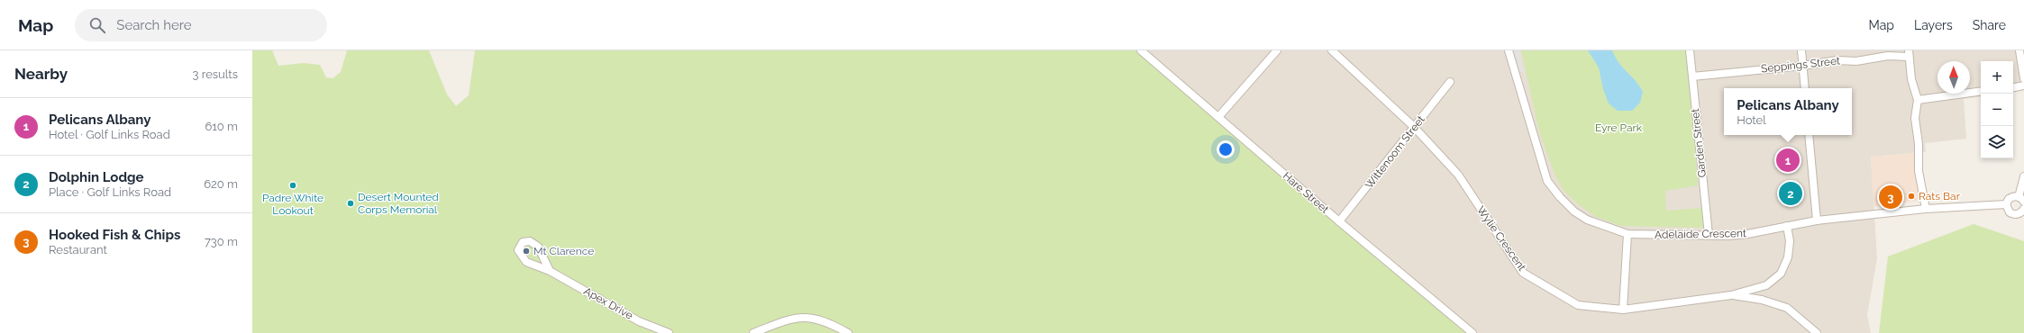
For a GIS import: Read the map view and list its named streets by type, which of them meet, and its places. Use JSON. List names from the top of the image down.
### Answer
{
  "streets": {
    "street": [
      "Seppings Street",
      "Garden Street",
      "Wittenoom Street",
      "Hare Street",
      "Adelaide Crescent",
      "Wylie Crescent",
      "Apex Drive"
    ]
  },
  "crossings": [
    ["Seppings Street", "Garden Street"],
    ["Garden Street", "Adelaide Crescent"],
    ["Wittenoom Street", "Hare Street"],
    ["Wittenoom Street", "Wylie Crescent"],
    ["Adelaide Crescent", "Wylie Crescent"]
  ],
  "parks": ["Eyre Park"],
  "places": [
    "Padre White Lookout",
    "Rats Bar",
    "Desert Mounted Corps Memorial",
    "Mt Clarence"
  ],
  "north": "top",
  "page": {
    "header": "Map",
    "search": "Search here",
    "nav": ["Map", "Layers", "Share"],
    "heading": ["Nearby", "3 results"],
    "map_buttons": ["+", "−"],
    "popup": ["Pelicans Albany", "Hotel"],
    "list": [
      {
        "mark": "1",
        "name": "Pelicans Albany",
        "note": "Hotel · Golf Links Road",
        "value": "610 m"
      },
      {
        "mark": "2",
        "name": "Dolphin Lodge",
        "note": "Place · Golf Links Road",
        "value": "620 m"
      },
      {
        "mark": "3",
        "name": "Hooked Fish & Chips",
        "note": "Restaurant",
        "value": "730 m"
      }
    ],
    "pins": ["1", "2", "3"]
  }
}
